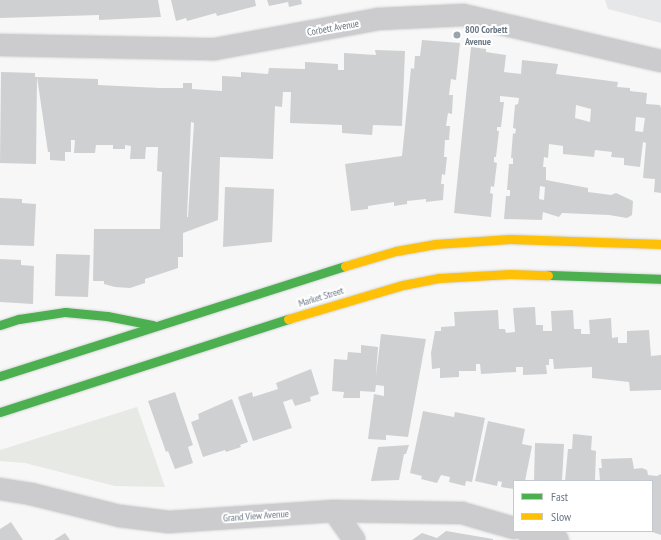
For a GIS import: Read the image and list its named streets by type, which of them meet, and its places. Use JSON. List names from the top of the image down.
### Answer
{
  "streets": {
    "main road": ["Market Street"],
    "street": ["Corbett Avenue", "Grand View Avenue"]
  },
  "places": ["800 Corbett Avenue"],
  "legend": ["Fast", "Slow"]
}
